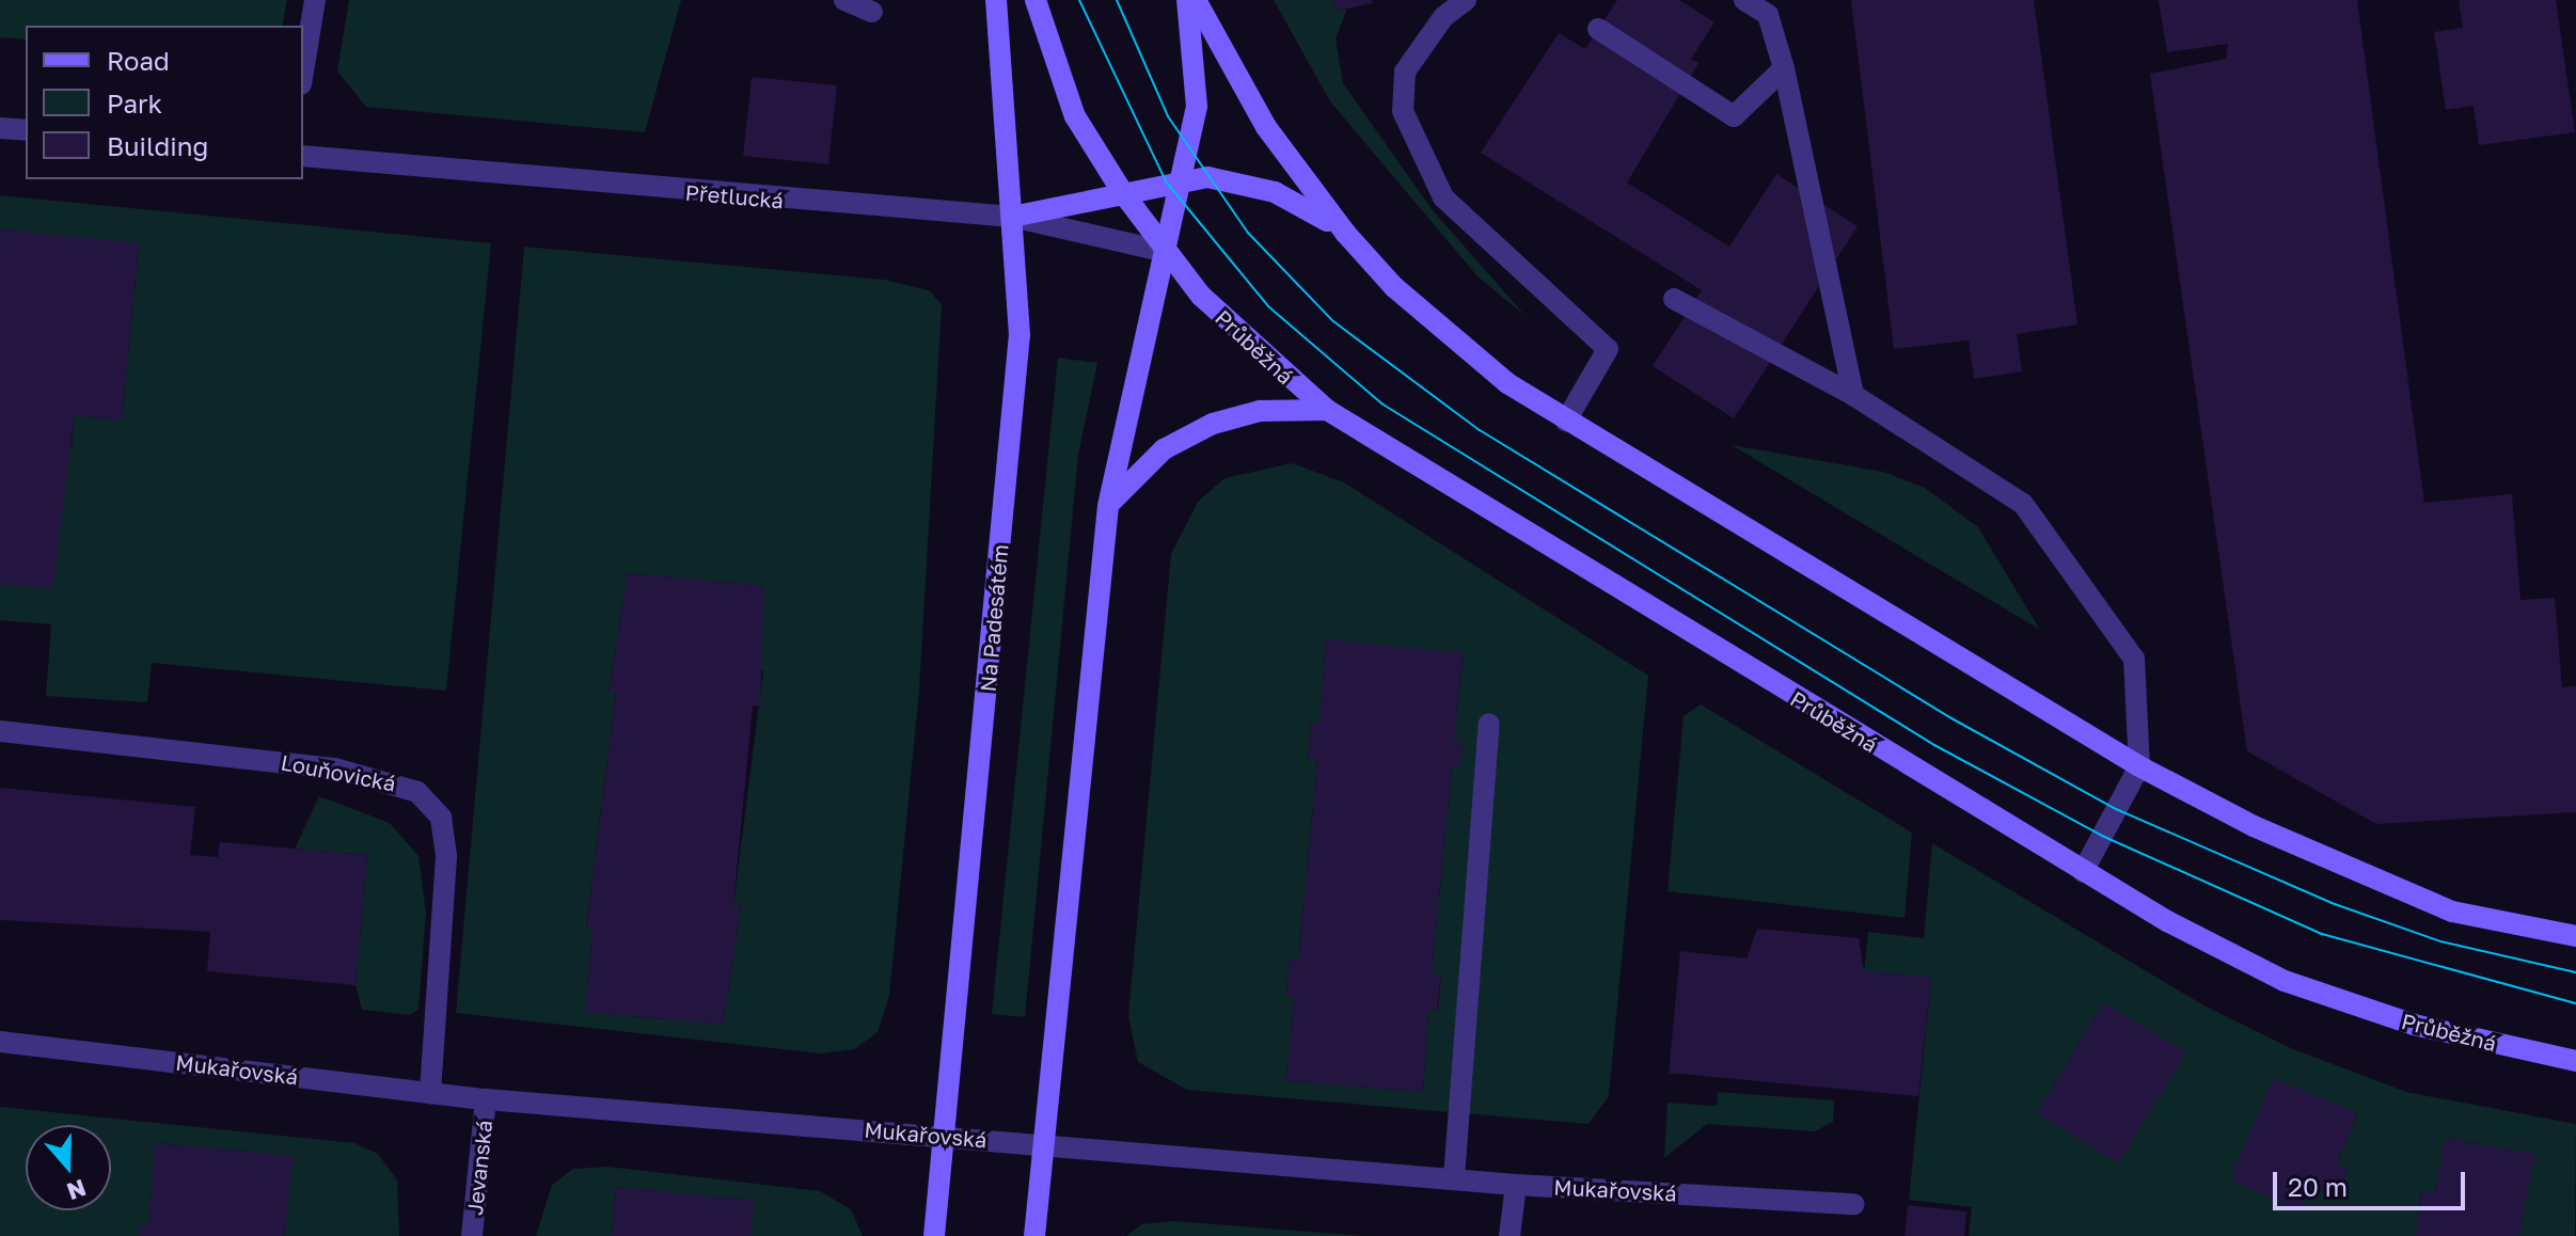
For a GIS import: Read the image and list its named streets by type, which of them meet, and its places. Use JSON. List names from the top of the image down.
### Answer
{
  "streets": {
    "main road": ["Průběžná", "Na Padesátém"],
    "street": [
      "Přetlucká",
      "Louňovická",
      "Mukařovská",
      "Jevanská"
    ]
  },
  "crossings": [
    ["Přetlucká", "Průběžná"],
    ["Přetlucká", "Na Padesátém"],
    ["Na Padesátém", "Mukařovská"],
    ["Louňovická", "Mukařovská"],
    ["Mukařovská", "Jevanská"]
  ],
  "legend": ["Road", "Park", "Building"],
  "scale_bar": "20 m",
  "north": "bottom"
}
